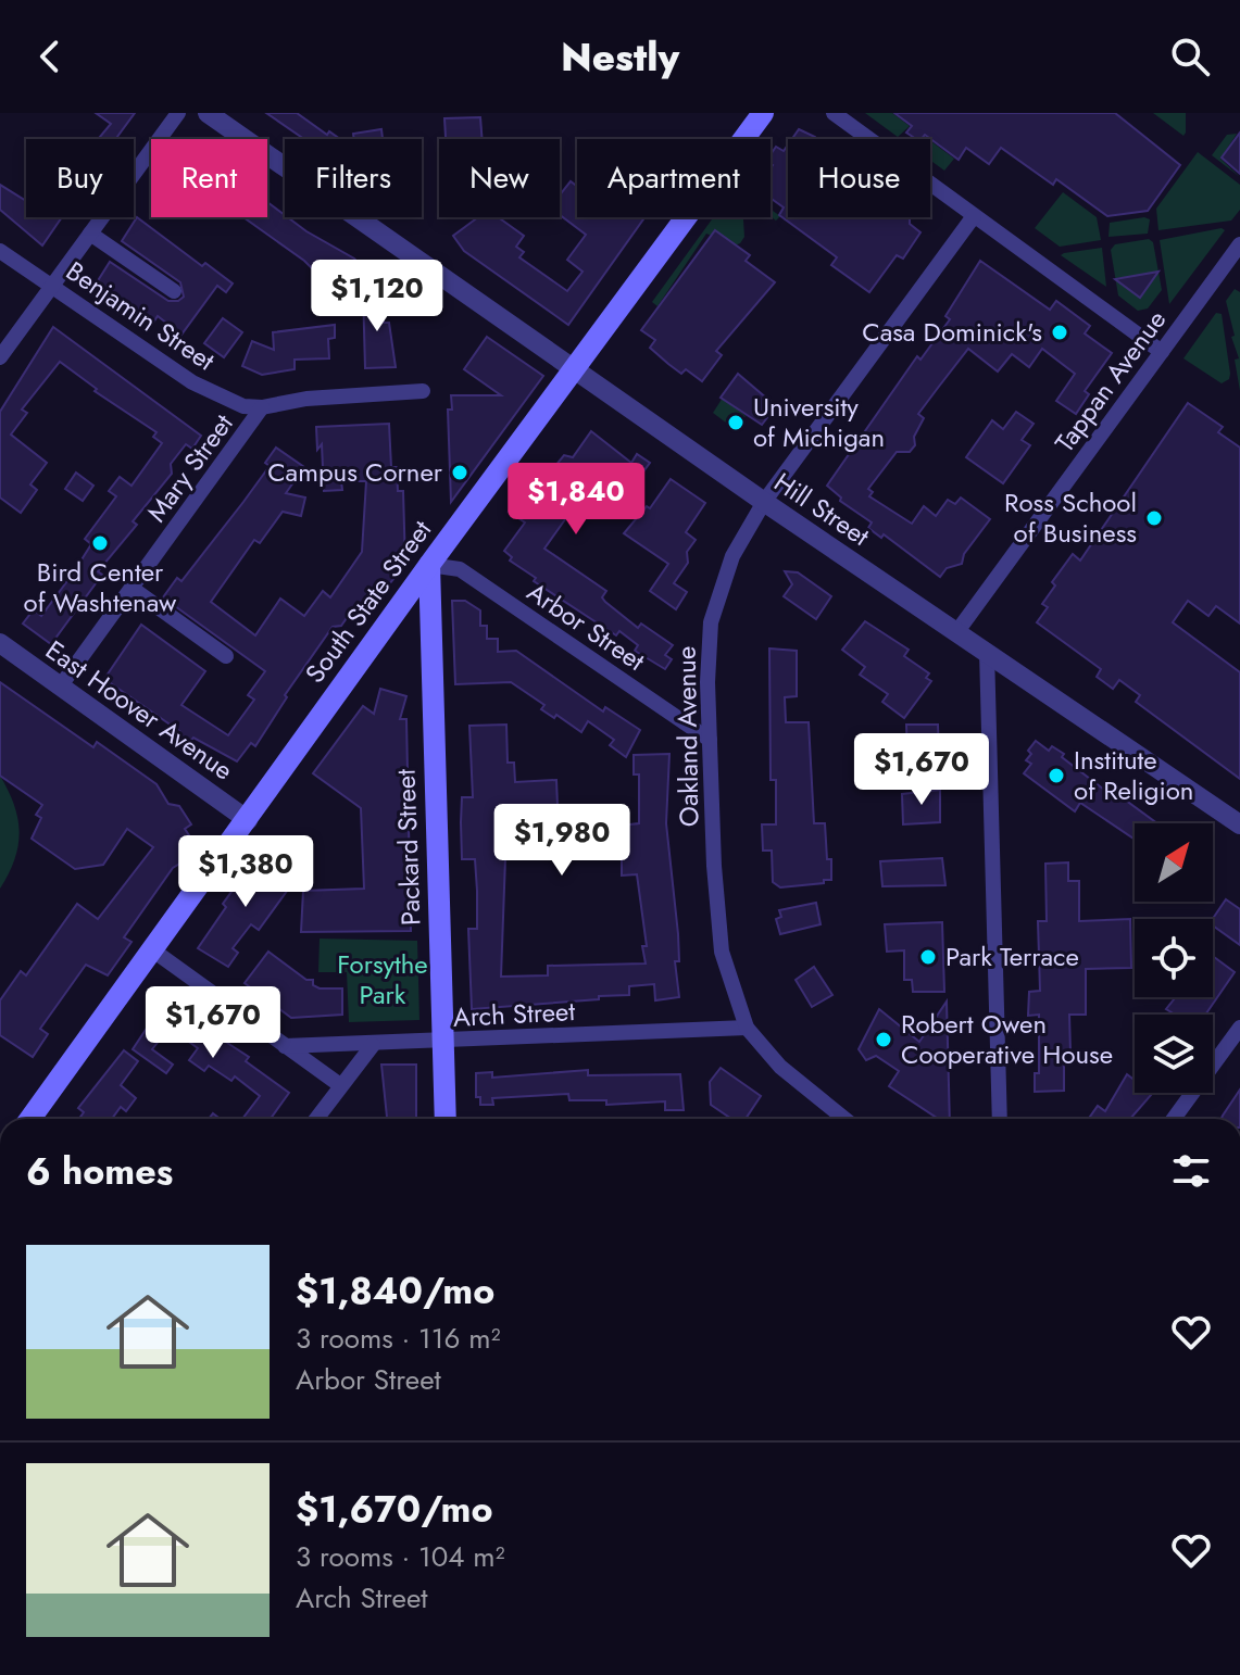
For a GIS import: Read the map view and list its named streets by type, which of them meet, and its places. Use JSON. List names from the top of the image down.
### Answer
{
  "streets": {
    "main road": ["South State Street", "Packard Street"],
    "street": [
      "Benjamin Street",
      "Tappan Avenue",
      "Mary Street",
      "Hill Street",
      "Arbor Street",
      "East Hoover Avenue",
      "Oakland Avenue",
      "Arch Street"
    ]
  },
  "crossings": [
    ["Benjamin Street", "Mary Street"],
    ["Tappan Avenue", "Hill Street"],
    ["Mary Street", "East Hoover Avenue"],
    ["Hill Street", "South State Street"],
    ["Hill Street", "Oakland Avenue"],
    ["South State Street", "Arbor Street"],
    ["South State Street", "East Hoover Avenue"],
    ["South State Street", "Packard Street"],
    ["Arbor Street", "Oakland Avenue"],
    ["Arbor Street", "Packard Street"],
    ["Oakland Avenue", "Arch Street"],
    ["Packard Street", "Arch Street"]
  ],
  "parks": ["Forsythe Park"],
  "places": [
    "Casa Dominick's",
    "University of Michigan",
    "Campus Corner",
    "Ross School of Business",
    "Bird Center of Washtenaw",
    "Institute of Religion",
    "Park Terrace",
    "Robert Owen Cooperative House"
  ],
  "north": "top right",
  "page": {
    "header": "Nestly",
    "chip": [
      "Buy",
      "Rent",
      "Filters",
      "New",
      "Apartment",
      "House"
    ],
    "price": [
      "$1,120",
      "$1,840",
      "$1,670",
      "$1,980",
      "$1,380",
      "$1,670"
    ],
    "heading": "6 homes",
    "list": [
      {
        "name": "$1,840/mo",
        "note": "3 rooms · 116 m² · Arbor Street"
      },
      {
        "name": "$1,670/mo",
        "note": "3 rooms · 104 m² · Arch Street"
      }
    ]
  }
}
